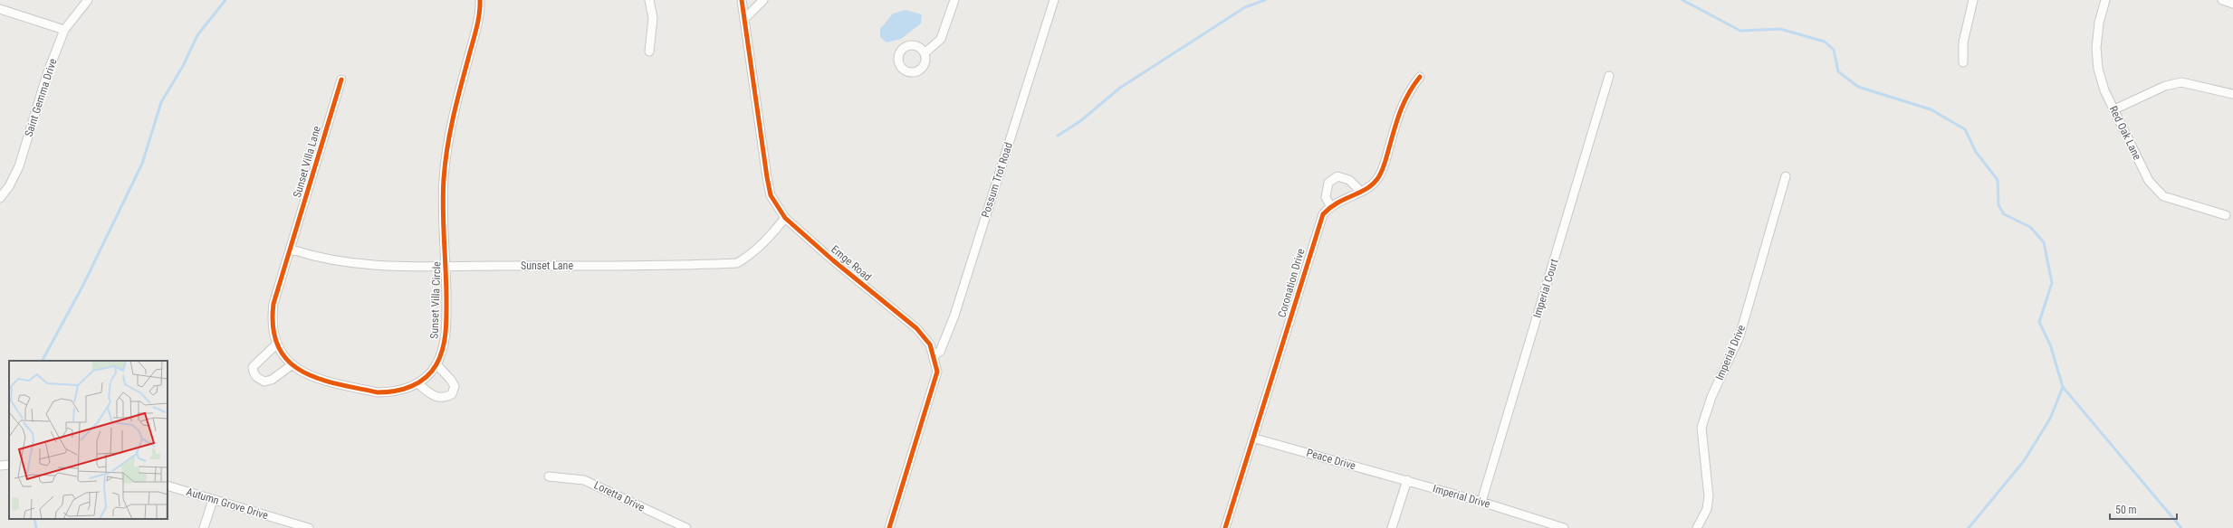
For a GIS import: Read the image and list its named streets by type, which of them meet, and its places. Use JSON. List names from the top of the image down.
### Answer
{
  "streets": {
    "street": [
      "Saint Gemma Drive",
      "Red Oak Lane",
      "Sunset Villa Lane",
      "Possum Trot Road",
      "Emge Road",
      "Sunset Lane",
      "Coronation Drive",
      "Imperial Court",
      "Sunset Villa Circle",
      "Imperial Drive",
      "Peace Drive",
      "Loretta Drive",
      "Autumn Grove Drive"
    ]
  },
  "crossings": [
    ["Sunset Villa Lane", "Sunset Lane"],
    ["Sunset Villa Lane", "Sunset Villa Circle"],
    ["Possum Trot Road", "Emge Road"],
    ["Emge Road", "Sunset Lane"],
    ["Sunset Lane", "Sunset Villa Circle"],
    ["Coronation Drive", "Peace Drive"],
    ["Imperial Court", "Imperial Drive"],
    ["Imperial Drive", "Peace Drive"]
  ],
  "scale_bar": "50 m"
}
